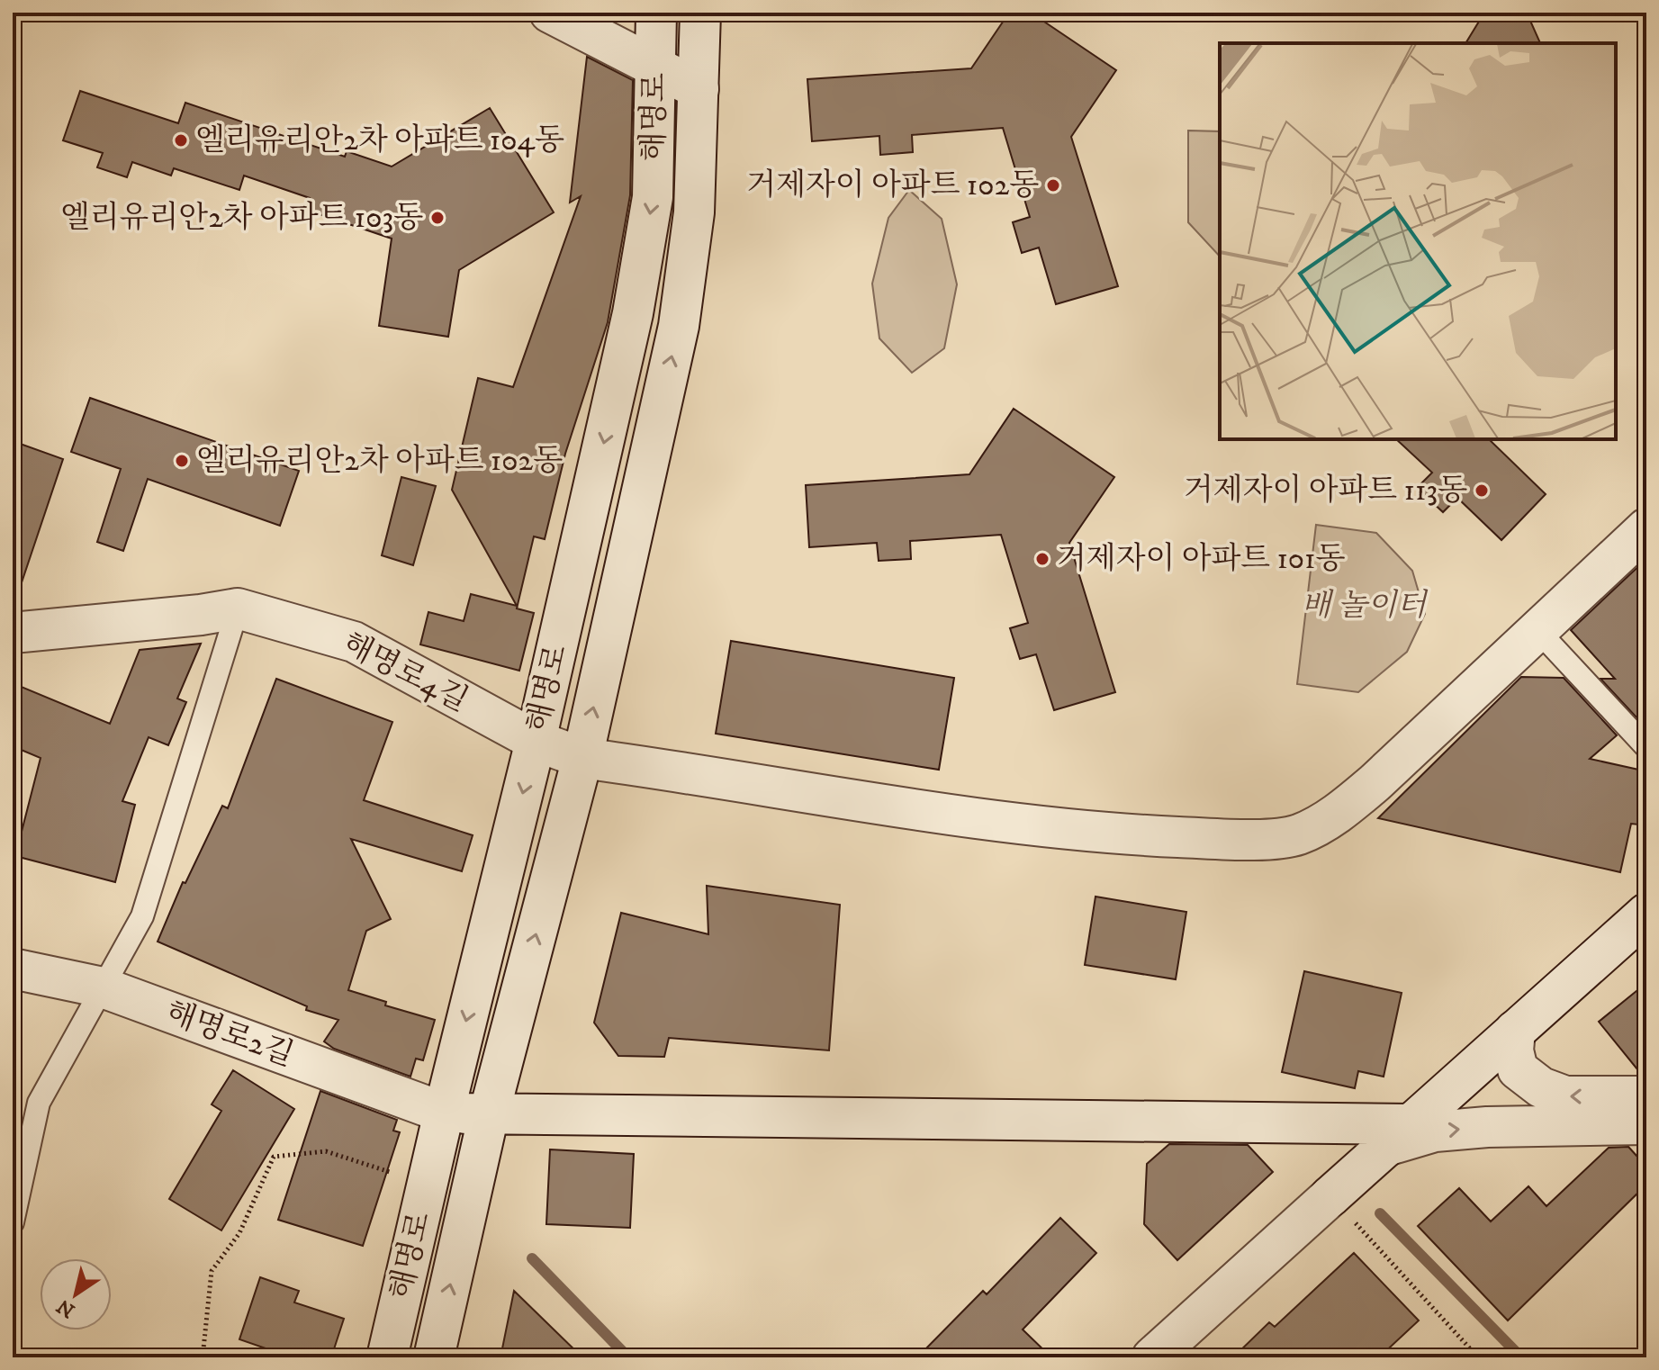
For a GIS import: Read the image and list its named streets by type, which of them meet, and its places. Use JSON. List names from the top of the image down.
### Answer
{
  "streets": {
    "street": ["해명로", "해명로4길", "해명로2길"]
  },
  "crossings": [
    ["해명로", "해명로4길"],
    ["해명로", "해명로2길"]
  ],
  "parks": ["배 놀이터"],
  "places": [
    "엘리유리안2차 아파트 104동",
    "거제자이 아파트 102동",
    "엘리유리안2차 아파트 103동",
    "엘리유리안2차 아파트 102동",
    "거제자이 아파트 113동",
    "거제자이 아파트 101동"
  ],
  "north": "bottom left"
}
